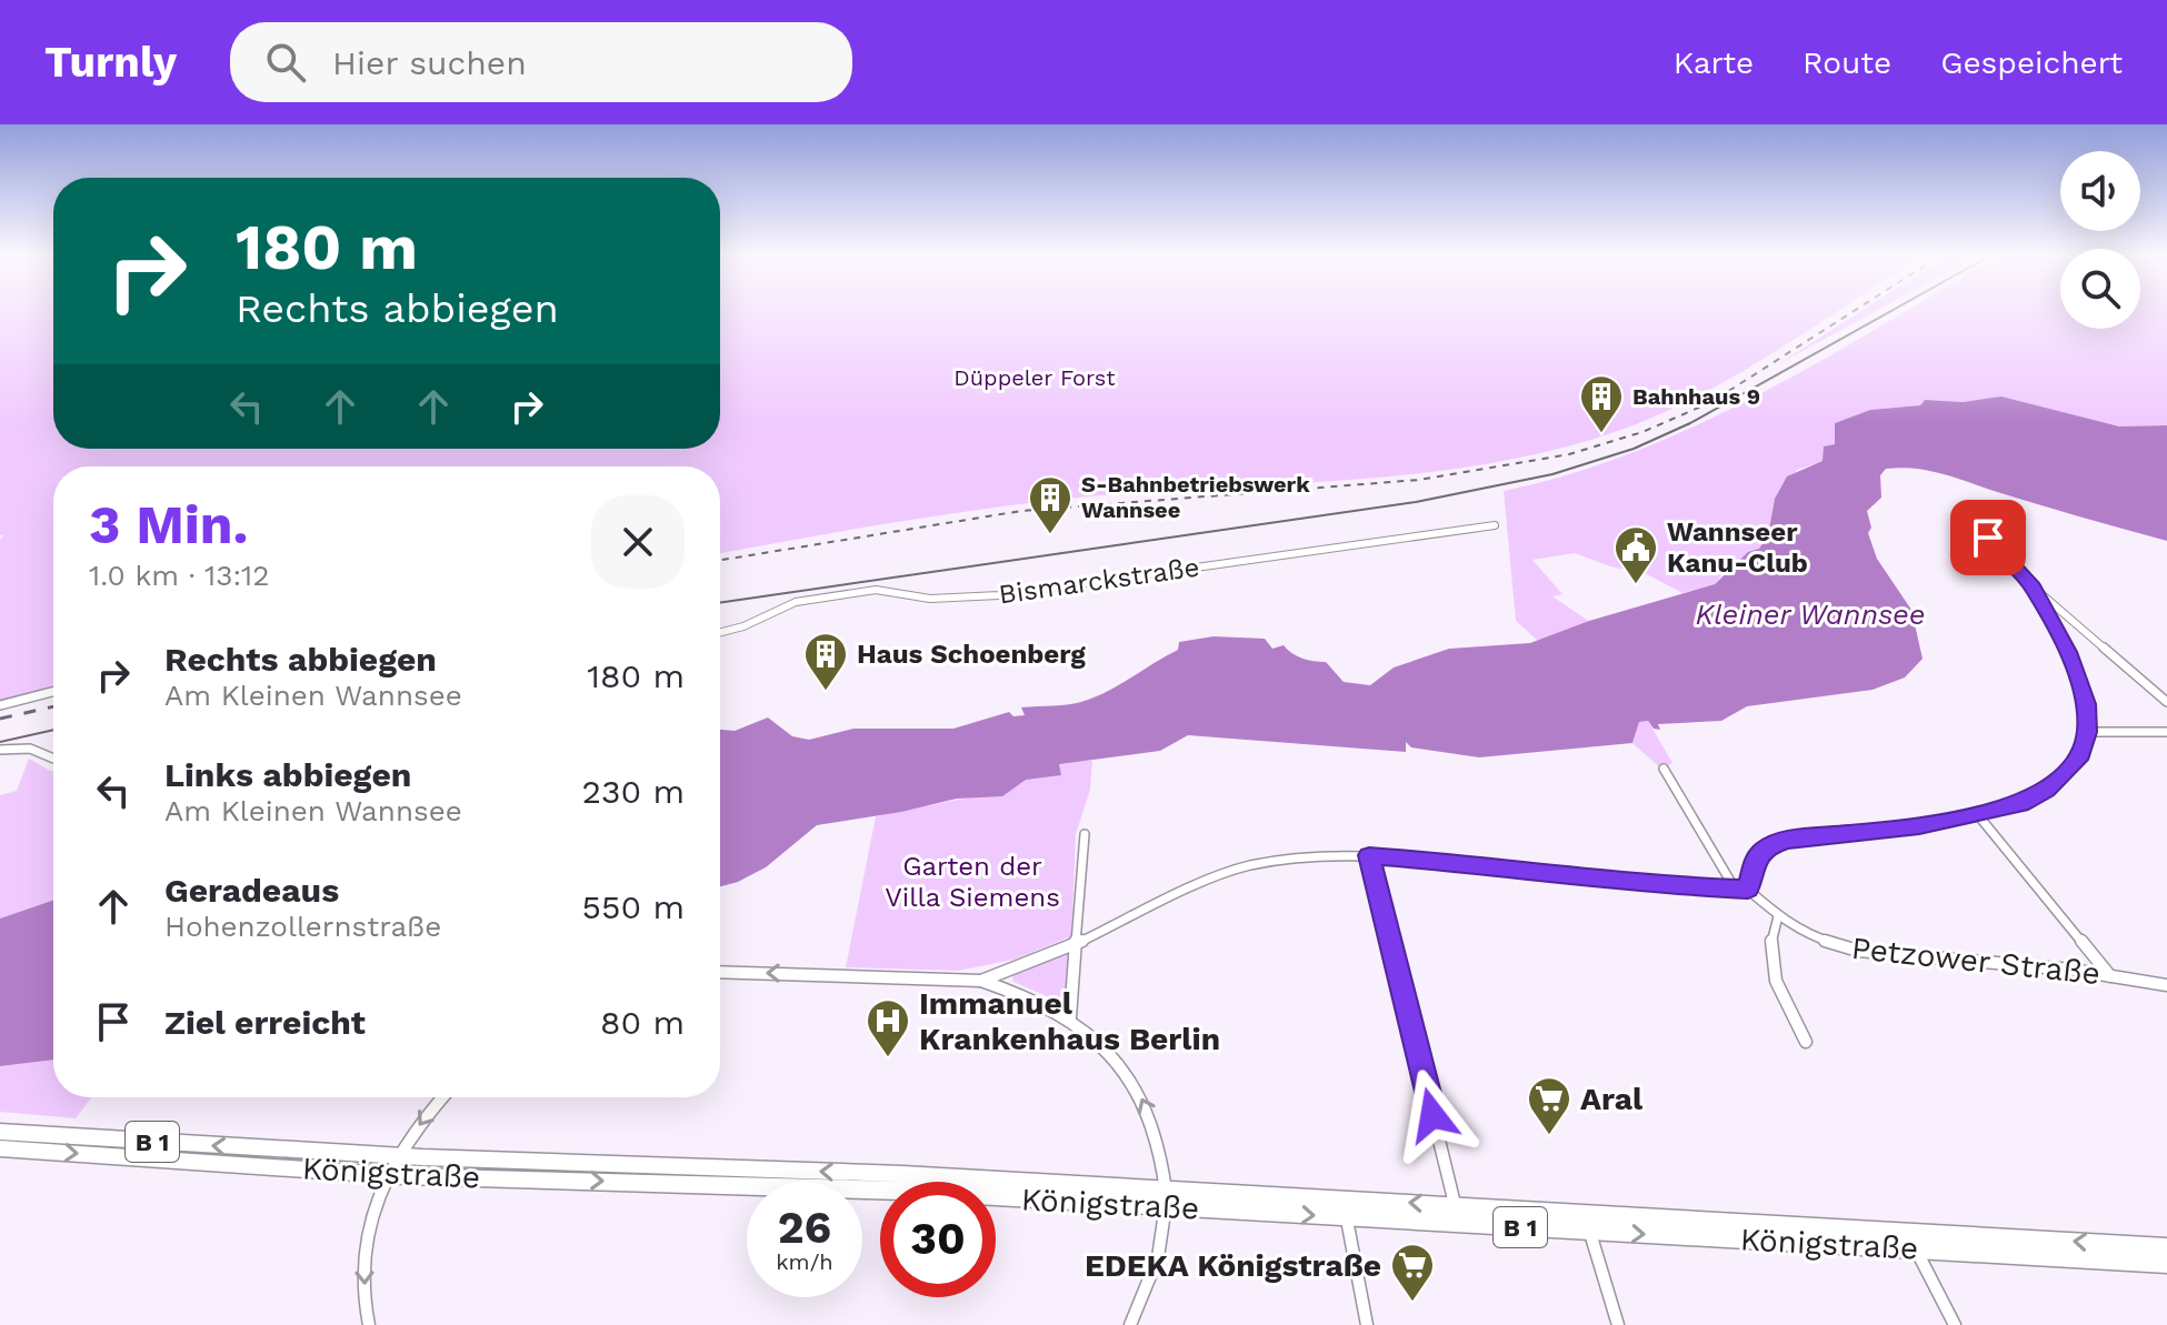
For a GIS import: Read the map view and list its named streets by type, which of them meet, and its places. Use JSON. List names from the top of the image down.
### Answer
{
  "streets": {
    "main road": ["B 1", "Königstraße"],
    "street": ["Bismarckstraße", "Petzower Straße"]
  },
  "water": ["Kleiner Wannsee"],
  "parks": ["Düppeler Forst", "Garten der Villa Siemens"],
  "places": {
    "building": ["Bahnhaus 9", "S-Bahnbetriebswerk Wannsee", "Haus Schoenberg"],
    "public building": ["Wannseer Kanu-Club"],
    "hospital": ["Immanuel Krankenhaus Berlin"],
    "supermarket": ["Aral", "EDEKA Königstraße"]
  },
  "page": {
    "header": "Turnly",
    "search": "Hier suchen",
    "nav": ["Karte", "Route", "Gespeichert"],
    "turn": ["180 m", "Rechts abbiegen"],
    "heading": ["3 Min.", "1.0 km · 13:12"],
    "list": [
      {
        "name": "Rechts abbiegen",
        "note": "Am Kleinen Wannsee",
        "value": "180 m"
      },
      {
        "name": "Links abbiegen",
        "note": "Am Kleinen Wannsee",
        "value": "230 m"
      },
      {
        "name": "Geradeaus",
        "note": "Hohenzollernstraße",
        "value": "550 m"
      },
      {
        "name": "Ziel erreicht",
        "value": "80 m"
      }
    ],
    "speed": "26 km/h",
    "limit": "30"
  }
}
